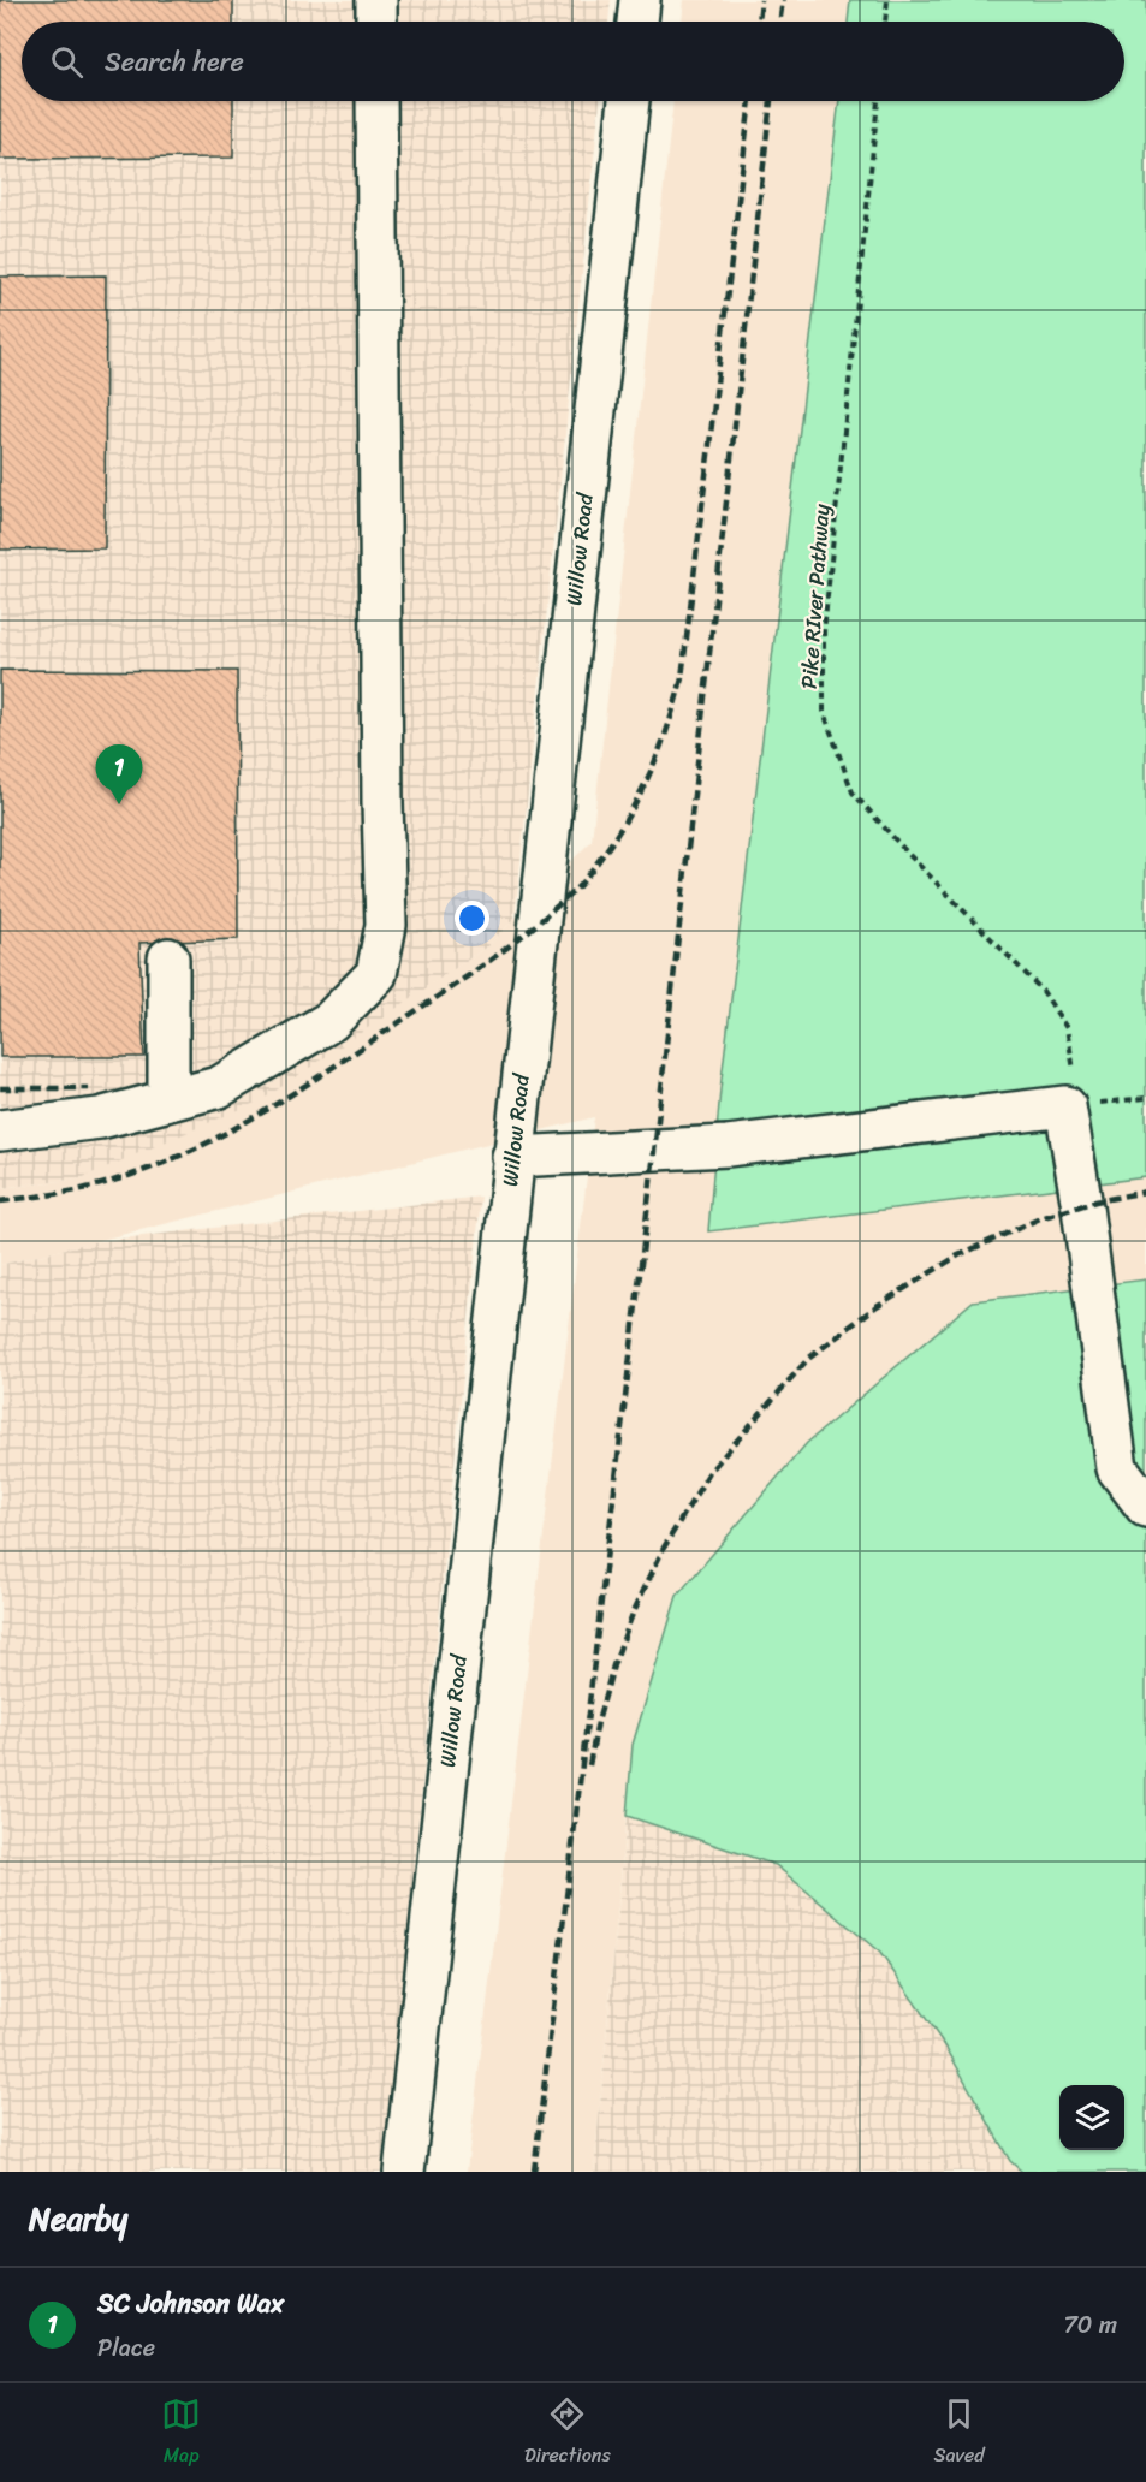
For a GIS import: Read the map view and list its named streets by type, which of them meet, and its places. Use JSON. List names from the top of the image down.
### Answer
{
  "streets": {
    "street": ["Willow Road"],
    "path": ["Pike RIver Pathway"]
  },
  "page": {
    "search": "Search here",
    "pins": "1",
    "heading": "Nearby",
    "list": [
      {
        "mark": "1",
        "name": "SC Johnson Wax",
        "note": "Place",
        "value": "70 m"
      }
    ],
    "nav": ["Map", "Directions", "Saved"]
  }
}
